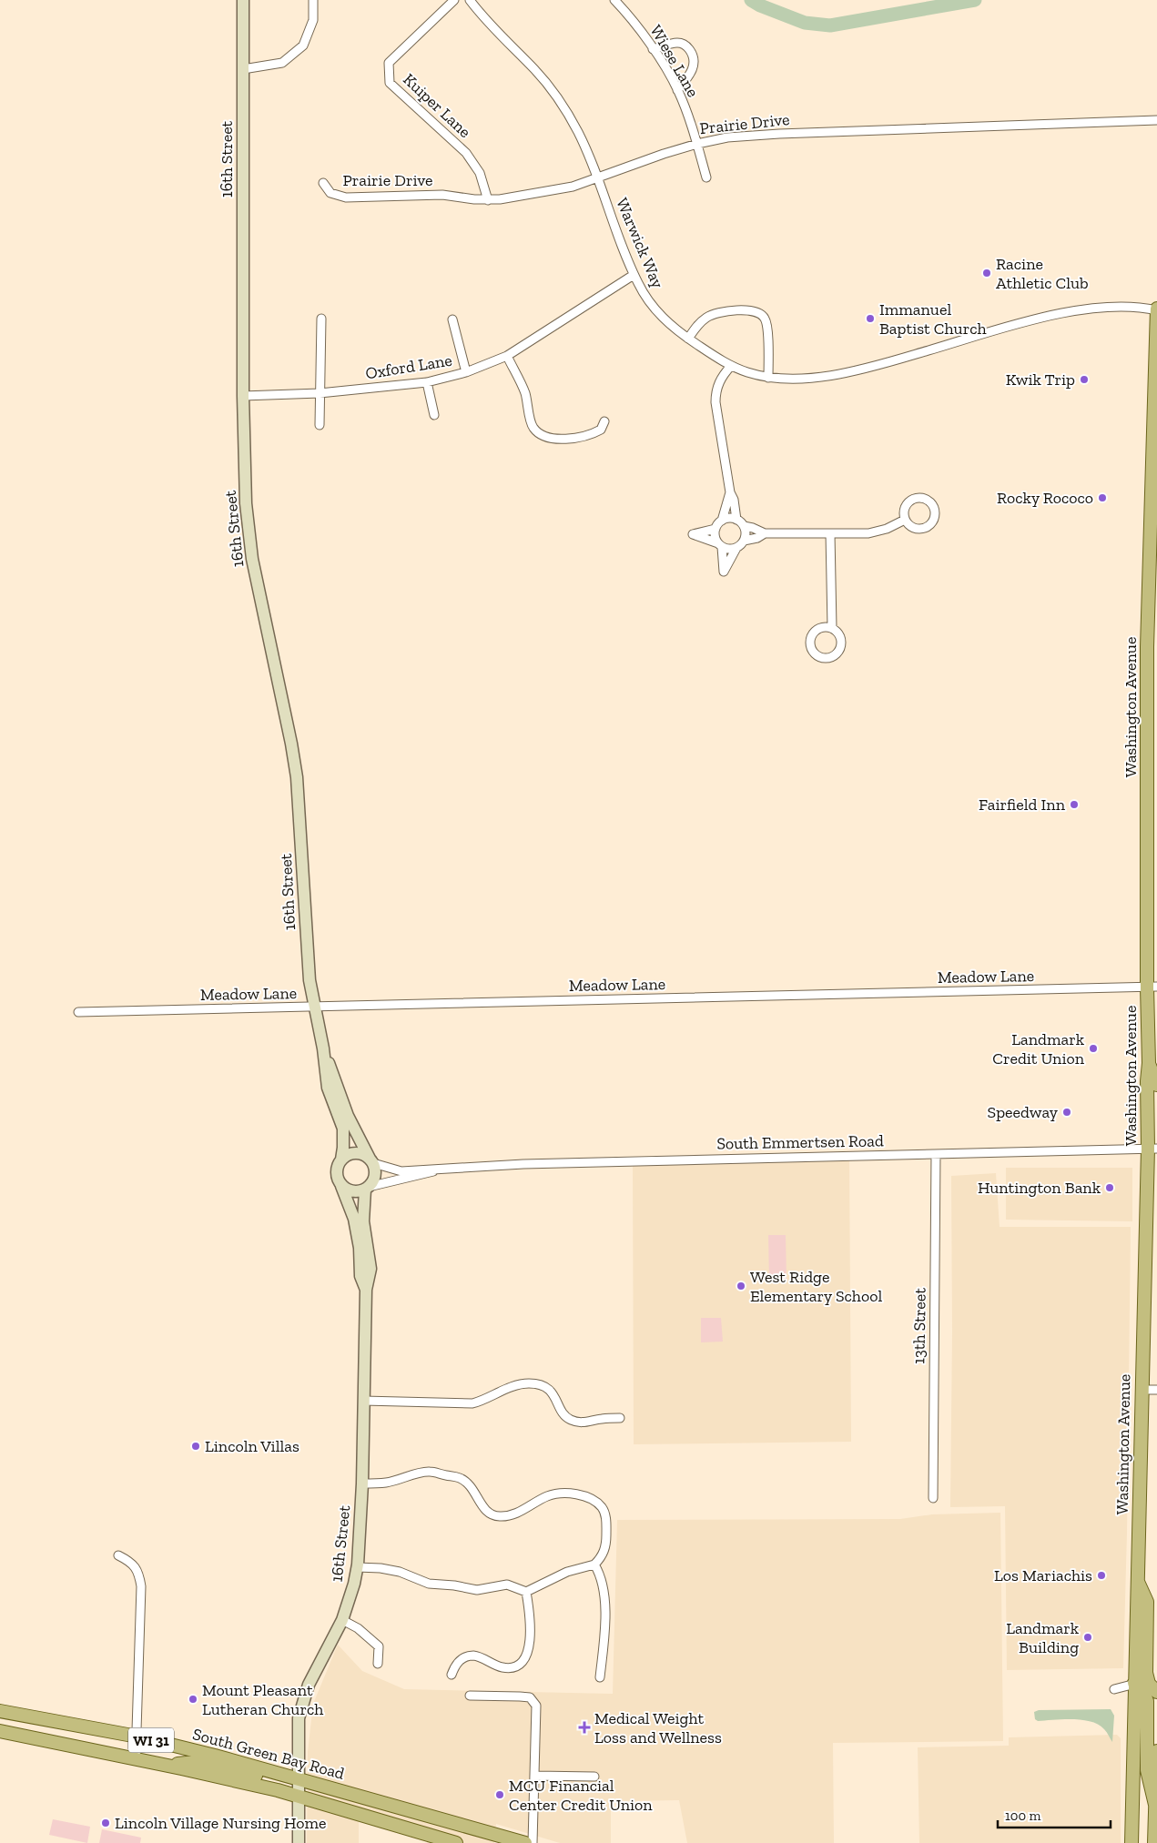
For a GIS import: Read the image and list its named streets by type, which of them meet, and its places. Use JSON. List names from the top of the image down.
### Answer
{
  "streets": {
    "main road": ["Washington Avenue", "WI 31", "South Green Bay Road"],
    "street": [
      "Wiese Lane",
      "Kuiper Lane",
      "Prairie Drive",
      "16th Street",
      "Warwick Way",
      "Oxford Lane",
      "Meadow Lane",
      "South Emmertsen Road",
      "13th Street"
    ]
  },
  "crossings": [
    ["Wiese Lane", "Prairie Drive"],
    ["Kuiper Lane", "Prairie Drive"],
    ["Prairie Drive", "Warwick Way"],
    ["16th Street", "Oxford Lane"],
    ["16th Street", "Meadow Lane"],
    ["16th Street", "South Emmertsen Road"],
    ["16th Street", "South Green Bay Road"],
    ["Warwick Way", "Oxford Lane"],
    ["Warwick Way", "Washington Avenue"],
    ["Washington Avenue", "Meadow Lane"],
    ["Washington Avenue", "South Emmertsen Road"],
    ["South Emmertsen Road", "13th Street"]
  ],
  "places": {
    "other": [
      "Racine Athletic Club",
      "Immanuel Baptist Church",
      "Kwik Trip",
      "Rocky Rococo",
      "Fairfield Inn",
      "Landmark Credit Union",
      "Speedway",
      "Huntington Bank",
      "West Ridge Elementary School",
      "Lincoln Villas",
      "Los Mariachis",
      "Landmark Building",
      "Mount Pleasant Lutheran Church",
      "MCU Financial Center Credit Union",
      "Lincoln Village Nursing Home"
    ],
    "health": ["Medical Weight Loss and Wellness"]
  },
  "scale_bar": "100 m"
}
